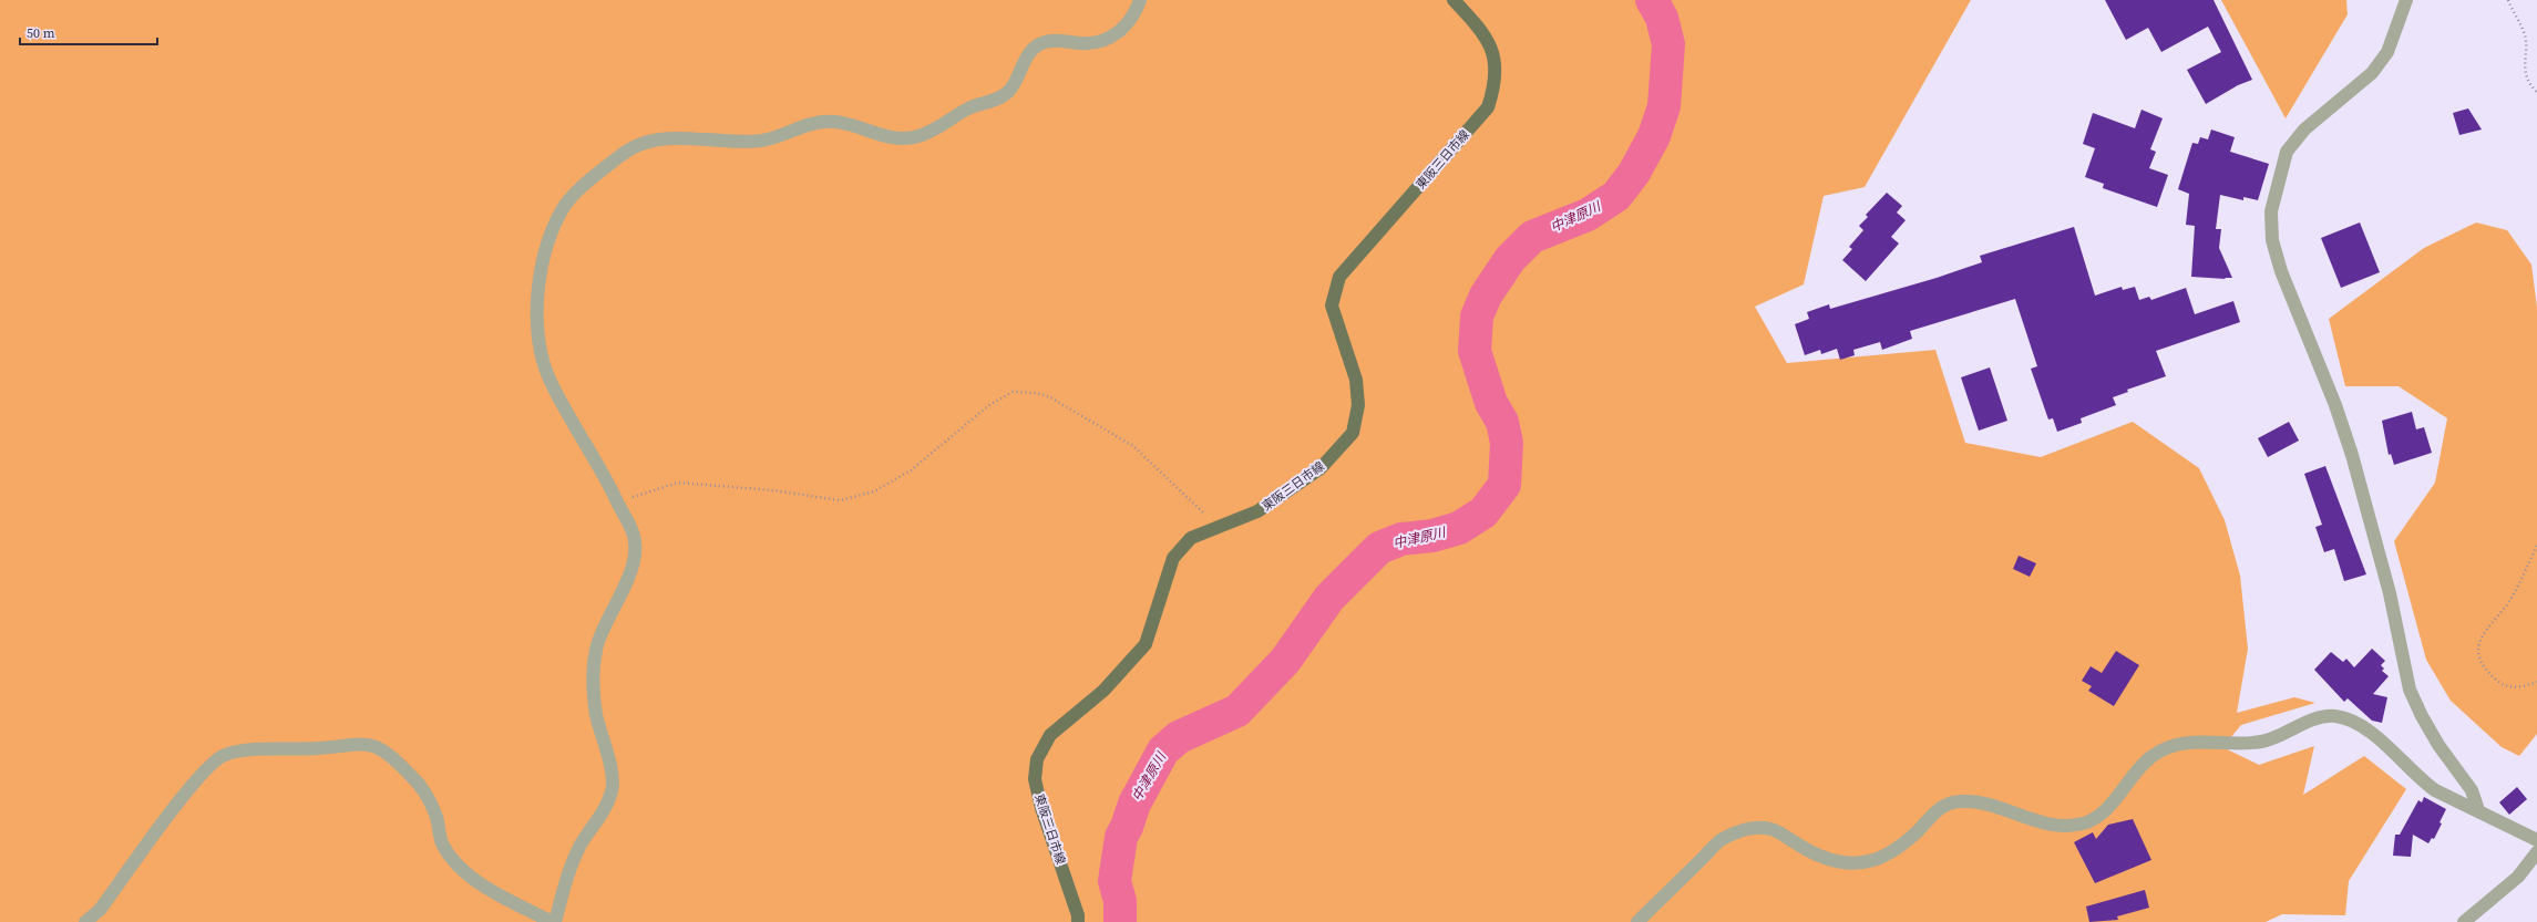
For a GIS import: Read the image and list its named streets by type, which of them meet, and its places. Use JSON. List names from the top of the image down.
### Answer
{
  "streets": {
    "main road": ["東阪三日市線"]
  },
  "water": ["中津原川"],
  "scale_bar": "50 m"
}
